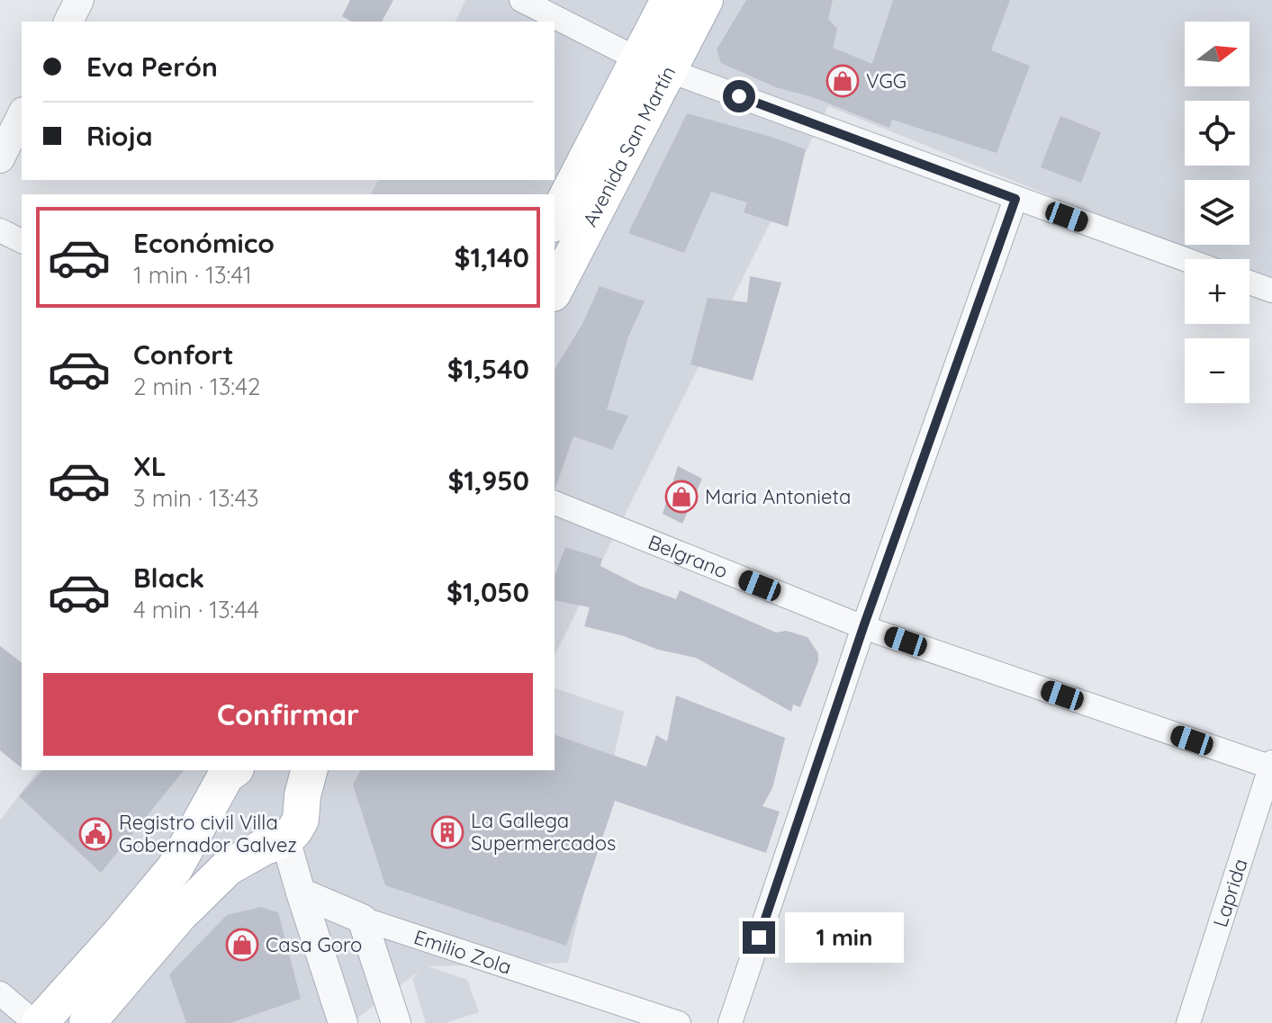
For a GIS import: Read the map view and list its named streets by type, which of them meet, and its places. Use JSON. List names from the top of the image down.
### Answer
{
  "streets": {
    "main road": ["Avenida San Martín"],
    "street": ["Belgrano", "Laprida", "Emilio Zola"]
  },
  "crossings": [
    ["Belgrano", "Laprida"]
  ],
  "places": {
    "shop": ["VGG", "Maria Antonieta", "Casa Goro"],
    "building": ["La Gallega Supermercados"],
    "public building": ["Registro civil Villa Gobernador Galvez"]
  },
  "north": "right",
  "page": {
    "map_buttons": ["+", "−"],
    "banner": ["Eva Perón", "Rioja"],
    "list": [
      {
        "name": "Económico",
        "note": "1 min · 13:41",
        "value": "$1,140"
      },
      {
        "name": "Confort",
        "note": "2 min · 13:42",
        "value": "$1,540"
      },
      {
        "name": "XL",
        "note": "3 min · 13:43",
        "value": "$1,950"
      },
      {
        "name": "Black",
        "note": "4 min · 13:44",
        "value": "$1,050"
      }
    ],
    "buttons": "Confirmar",
    "bubble": "1 min"
  }
}
